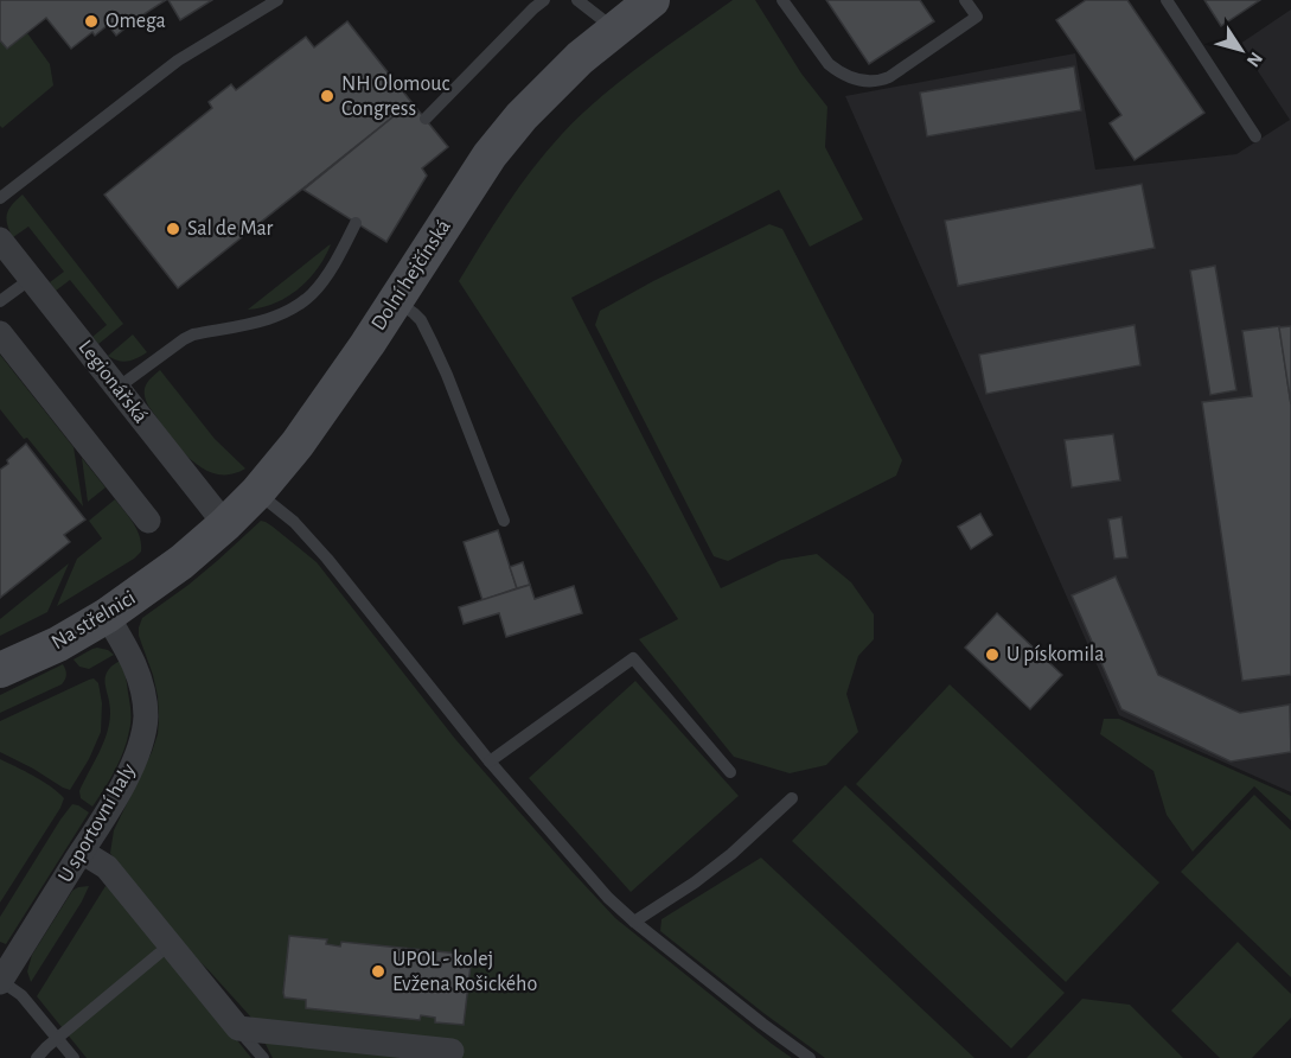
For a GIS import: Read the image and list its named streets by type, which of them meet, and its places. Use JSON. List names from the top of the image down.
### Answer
{
  "streets": {
    "main road": ["Dolní hejčínská", "Na střelnici"],
    "street": ["Legionářská", "U sportovní haly"]
  },
  "crossings": [
    ["Dolní hejčínská", "Legionářská"],
    ["Dolní hejčínská", "Na střelnici"],
    ["Na střelnici", "U sportovní haly"]
  ],
  "places": [
    "Omega",
    "NH Olomouc Congress",
    "Sal de Mar",
    "U pískomila",
    "UPOL - kolej Evžena Rošického"
  ],
  "north": "bottom right"
}
